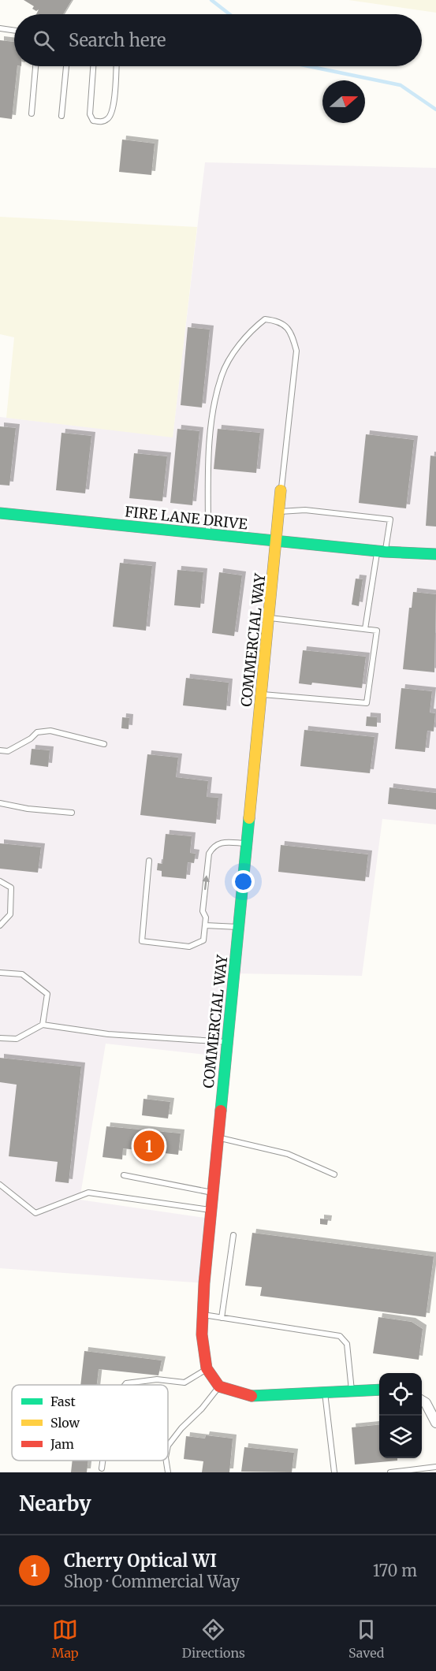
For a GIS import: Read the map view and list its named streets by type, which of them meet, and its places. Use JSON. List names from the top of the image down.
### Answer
{
  "streets": {
    "street": ["FIRE LANE DRIVE", "COMMERCIAL WAY"]
  },
  "crossings": [
    ["FIRE LANE DRIVE", "COMMERCIAL WAY"]
  ],
  "legend": ["Fast", "Slow", "Jam"],
  "north": "right",
  "page": {
    "search": "Search here",
    "pins": "1",
    "heading": "Nearby",
    "list": [
      {
        "mark": "1",
        "name": "Cherry Optical WI",
        "note": "Shop · Commercial Way",
        "value": "170 m"
      }
    ],
    "nav": ["Map", "Directions", "Saved"]
  }
}
